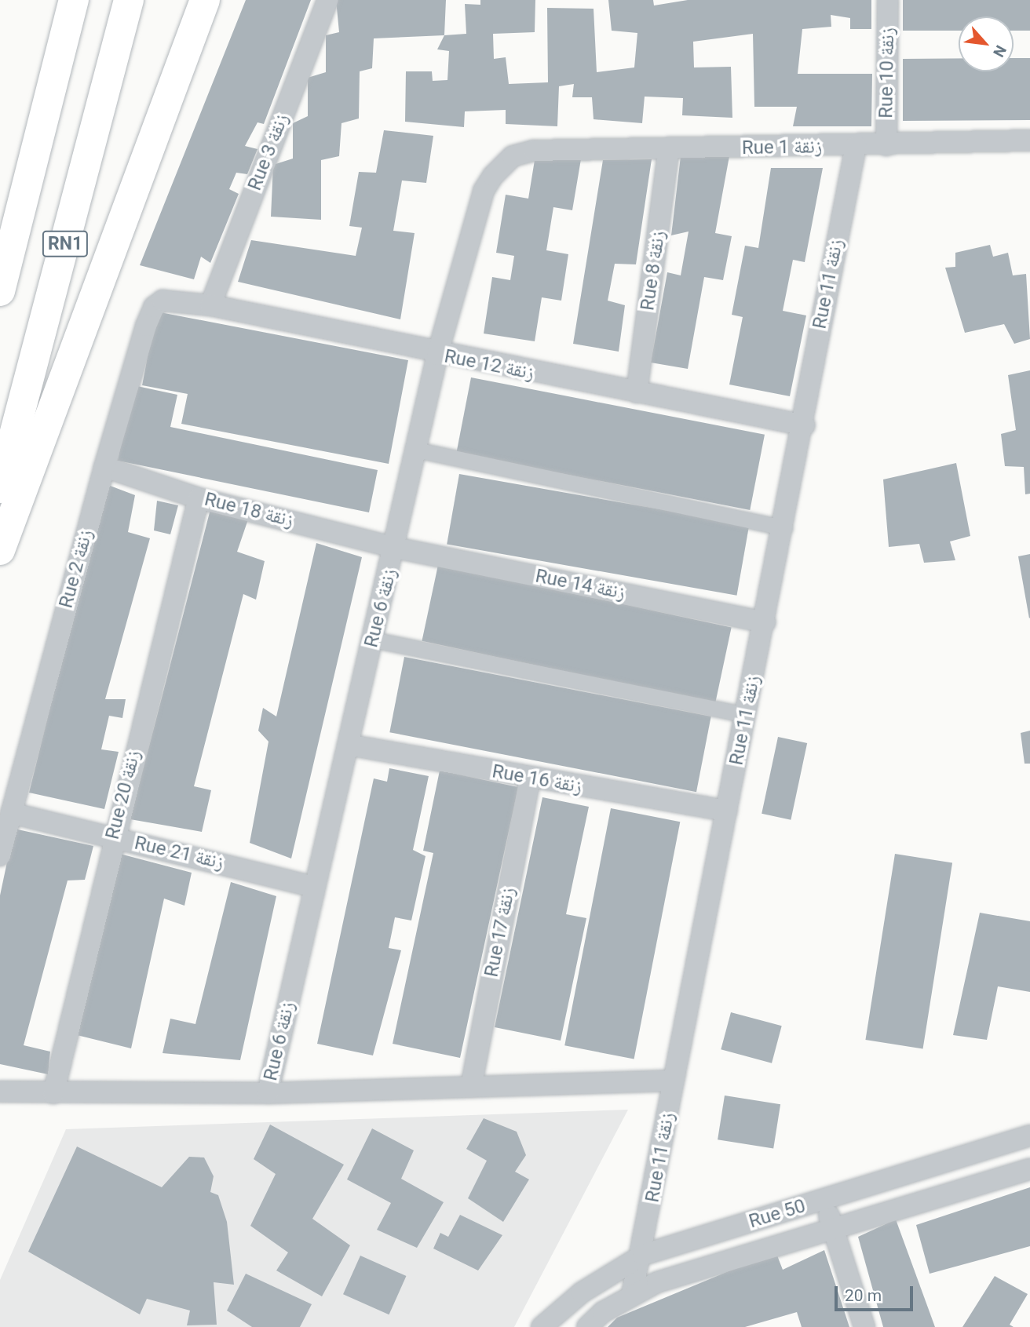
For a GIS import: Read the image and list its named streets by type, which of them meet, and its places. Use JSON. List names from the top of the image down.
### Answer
{
  "streets": {
    "highway": ["RN1"],
    "street": [
      "Rue 10 زنقة",
      "Rue 1 زنقة",
      "Rue 3 زنقة",
      "Rue 8 زنقة",
      "Rue 11 زنقة",
      "Rue 12 زنقة",
      "Rue 18 زنقة",
      "Rue 2 زنقة",
      "Rue 14 زنقة",
      "Rue 6 زنقة",
      "Rue 16 زنقة",
      "Rue 20 زنقة",
      "Rue 21 زنقة",
      "Rue 17 زنقة",
      "Rue 50"
    ]
  },
  "crossings": [
    ["Rue 10 زنقة", "Rue 1 زنقة"],
    ["Rue 1 زنقة", "Rue 8 زنقة"],
    ["Rue 1 زنقة", "Rue 11 زنقة"],
    ["Rue 1 زنقة", "Rue 6 زنقة"],
    ["Rue 3 زنقة", "Rue 12 زنقة"],
    ["Rue 8 زنقة", "Rue 12 زنقة"],
    ["Rue 11 زنقة", "Rue 12 زنقة"],
    ["Rue 11 زنقة", "Rue 14 زنقة"],
    ["Rue 11 زنقة", "Rue 16 زنقة"],
    ["Rue 11 زنقة", "Rue 50"],
    ["Rue 12 زنقة", "Rue 2 زنقة"],
    ["Rue 12 زنقة", "Rue 6 زنقة"],
    ["Rue 18 زنقة", "Rue 2 زنقة"],
    ["Rue 18 زنقة", "Rue 14 زنقة"],
    ["Rue 18 زنقة", "Rue 6 زنقة"],
    ["Rue 18 زنقة", "Rue 20 زنقة"],
    ["Rue 2 زنقة", "Rue 21 زنقة"],
    ["Rue 14 زنقة", "Rue 6 زنقة"],
    ["Rue 6 زنقة", "Rue 16 زنقة"],
    ["Rue 6 زنقة", "Rue 21 زنقة"],
    ["Rue 16 زنقة", "Rue 17 زنقة"],
    ["Rue 20 زنقة", "Rue 21 زنقة"]
  ],
  "scale_bar": "20 m",
  "north": "bottom right"
}
